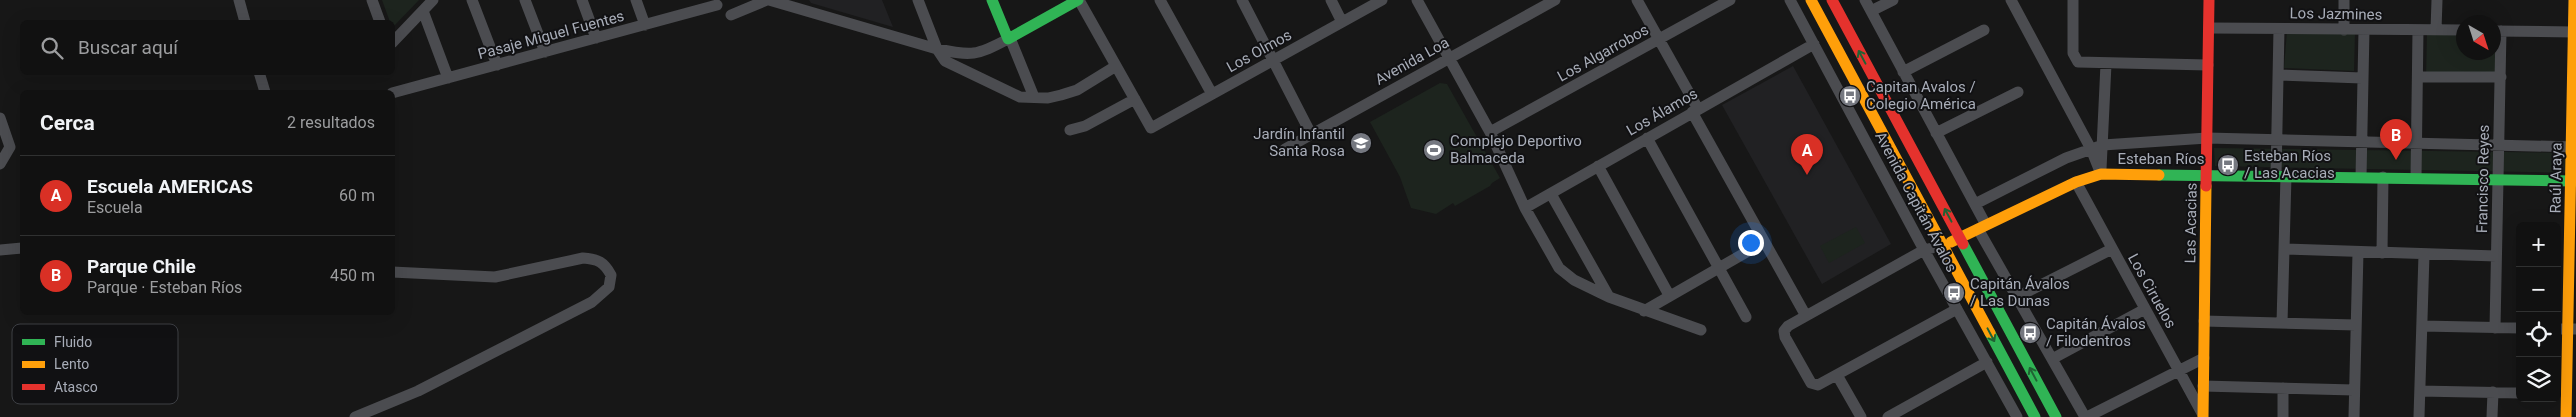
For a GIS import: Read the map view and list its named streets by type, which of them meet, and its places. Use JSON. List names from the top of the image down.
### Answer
{
  "streets": {
    "main road": [
      "Esteban Ríos",
      "Raúl Araya",
      "Avenida Capitán Ávalos",
      "Las Acacias"
    ],
    "street": [
      "Los Jazmines",
      "Pasaje Miguel Fuentes",
      "Los Olmos",
      "Los Algarrobos",
      "Avenida Loa",
      "Los Álamos",
      "Francisco Reyes",
      "Los Ciruelos"
    ]
  },
  "crossings": [
    ["Los Jazmines", "Las Acacias"],
    ["Los Álamos", "Avenida Capitán Ávalos"],
    ["Esteban Ríos", "Raúl Araya"],
    ["Esteban Ríos", "Francisco Reyes"],
    ["Esteban Ríos", "Avenida Capitán Ávalos"],
    ["Esteban Ríos", "Las Acacias"],
    ["Esteban Ríos", "Los Ciruelos"],
    ["Las Acacias", "Los Ciruelos"]
  ],
  "places": {
    "bus stop": [
      "Capitan Avalos / Colegio América",
      "Esteban Ríos / Las Acacias",
      "Capitán Ávalos / Las Dunas",
      "Capitán Ávalos / Filodentros"
    ],
    "school or university": ["Jardín Infantil Santa Rosa"],
    "sports": ["Complejo Deportivo Balmaceda"]
  },
  "legend": ["Fluido", "Lento", "Atasco"],
  "north": "bottom right",
  "page": {
    "search": "Buscar aquí",
    "heading": ["Cerca", "2 resultados"],
    "pins": ["B", "A"],
    "list": [
      {
        "mark": "A",
        "name": "Escuela AMERICAS",
        "note": "Escuela",
        "value": "60 m"
      },
      {
        "mark": "B",
        "name": "Parque Chile",
        "note": "Parque · Esteban Ríos",
        "value": "450 m"
      }
    ],
    "map_buttons": ["+", "−"]
  }
}
